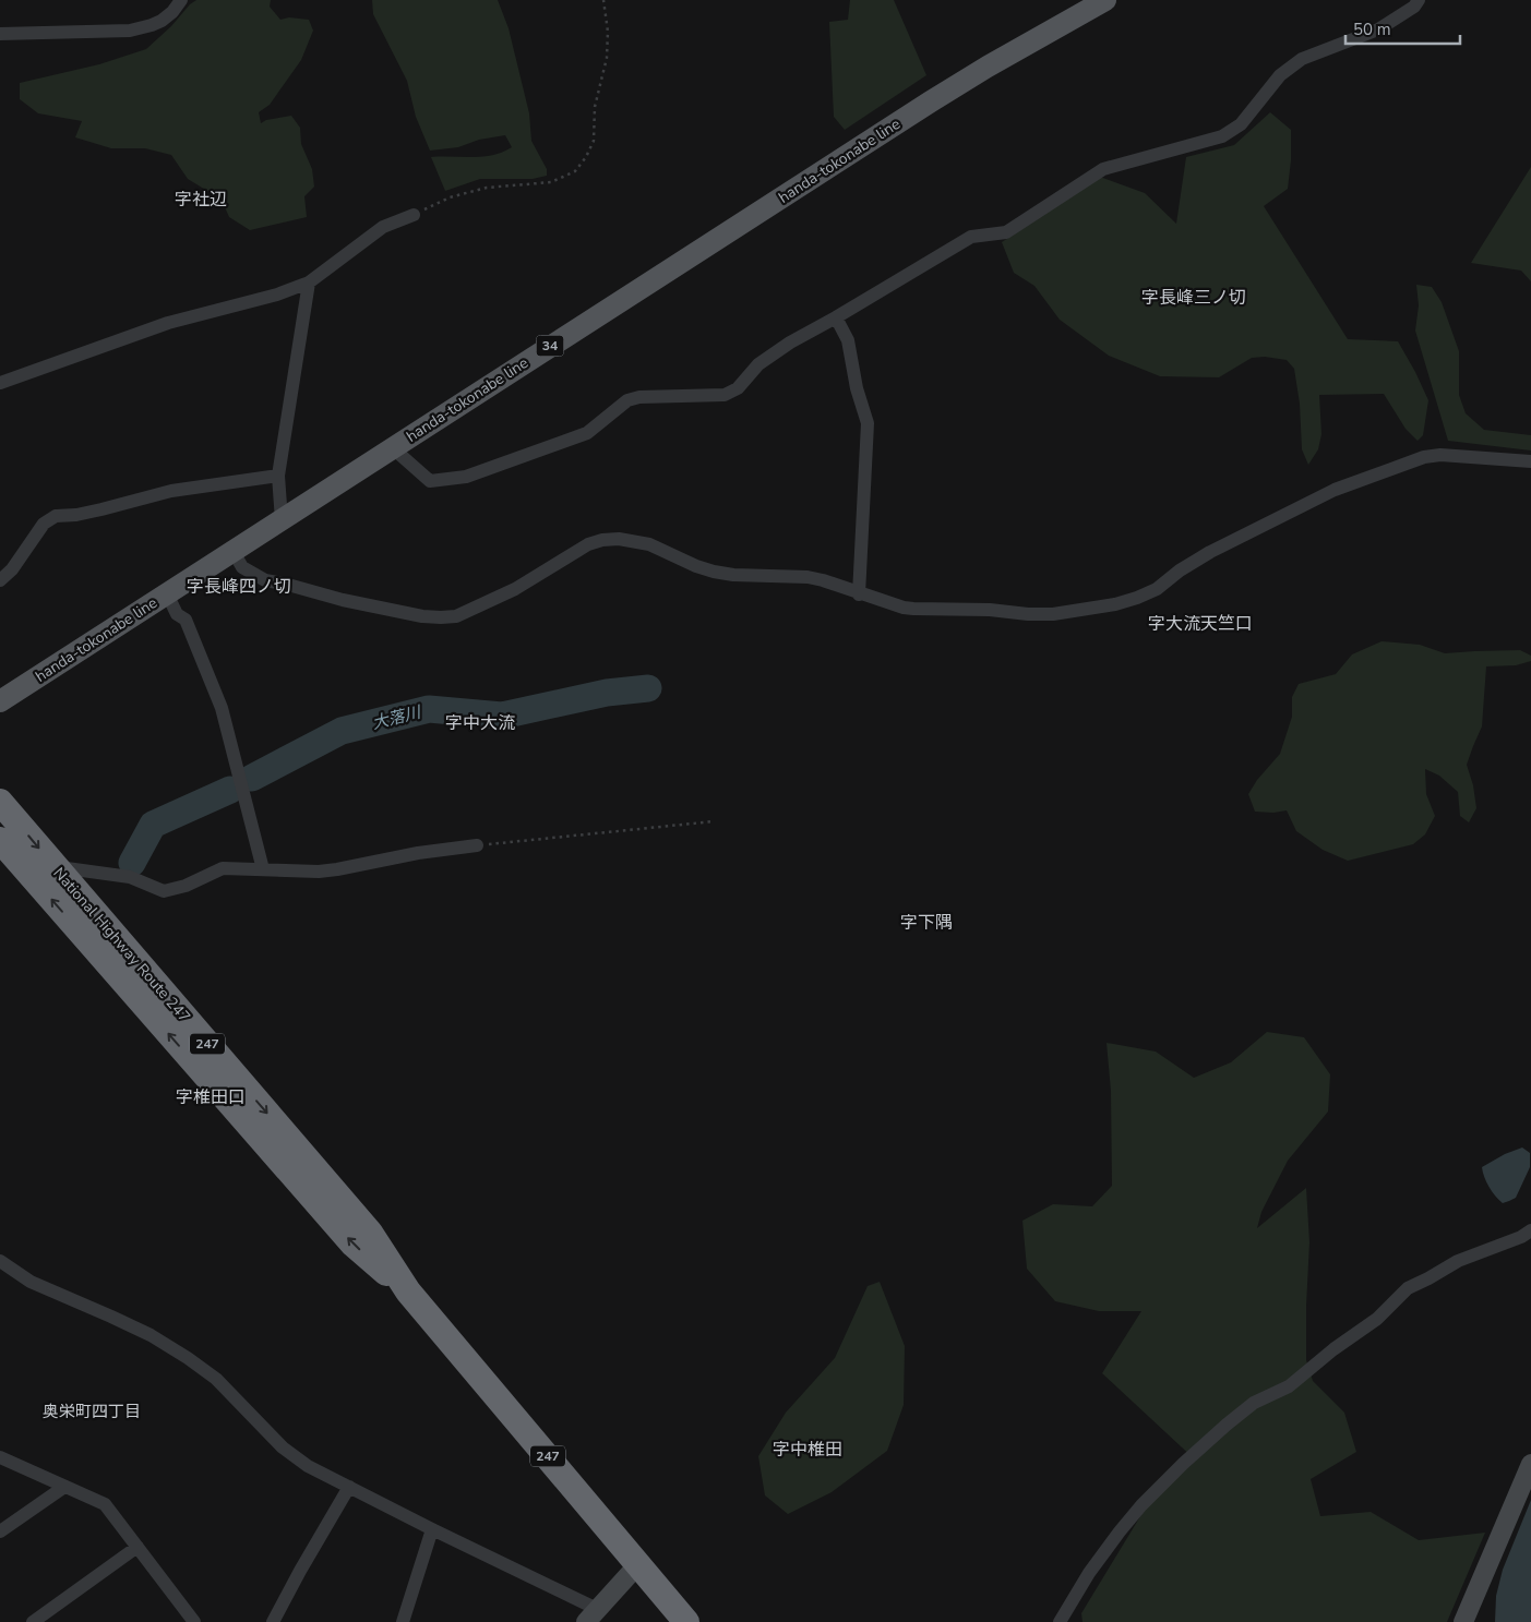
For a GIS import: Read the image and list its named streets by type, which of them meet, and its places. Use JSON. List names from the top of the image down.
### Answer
{
  "streets": {
    "highway": ["National Highway Route 247", "247"],
    "main road": ["handa-tokonabe line", "34"]
  },
  "districts": [
    "字社辺",
    "字長峰三ノ切",
    "字長峰四ノ切",
    "字大流天竺口",
    "字中大流",
    "字下隅",
    "字椎田口",
    "奥栄町四丁目",
    "字中椎田"
  ],
  "water": ["大落川"],
  "scale_bar": "50 m"
}
